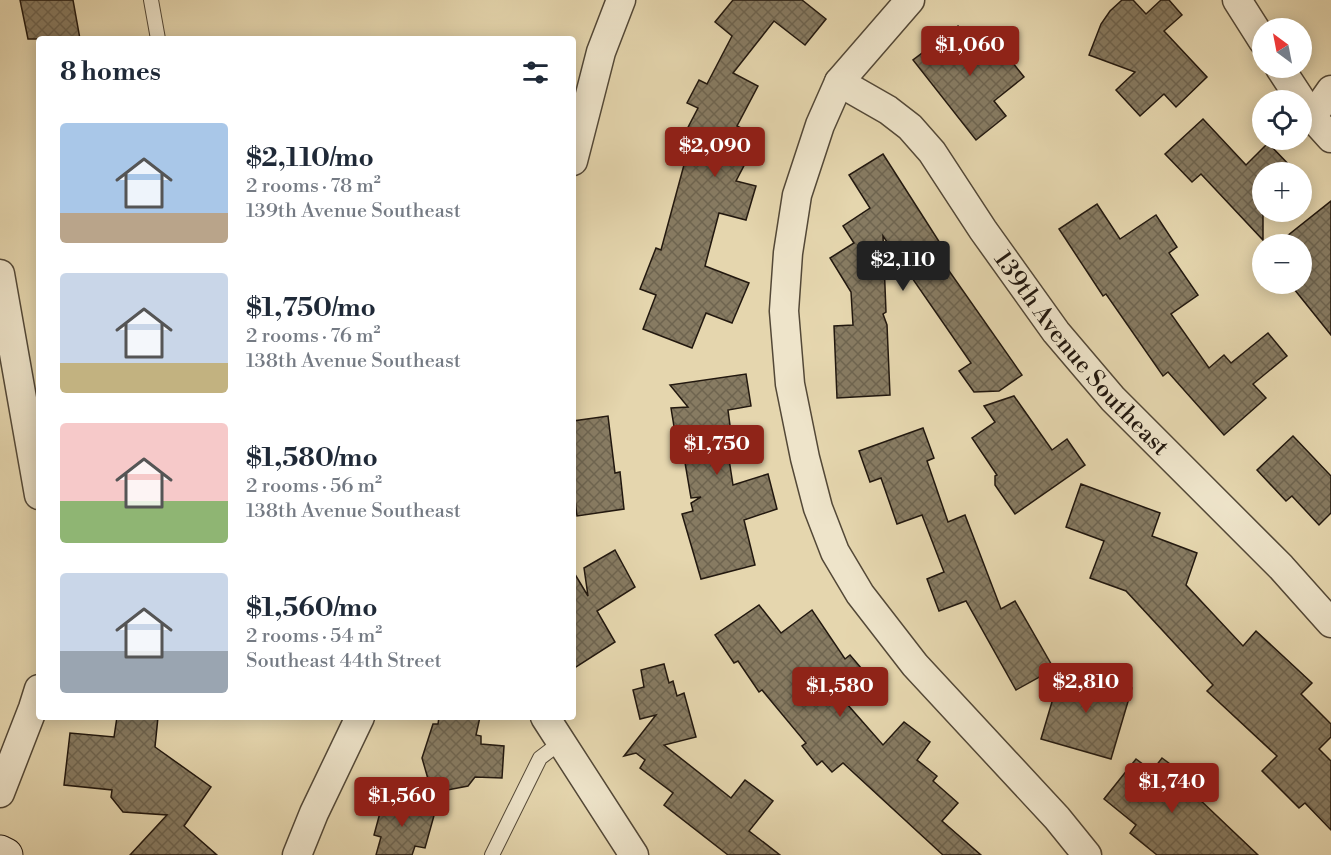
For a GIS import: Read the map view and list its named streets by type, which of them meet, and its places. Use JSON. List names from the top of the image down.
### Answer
{
  "streets": {
    "street": ["139th Avenue Southeast"]
  },
  "north": "top left",
  "page": {
    "map_buttons": ["+", "−"],
    "price": [
      "$1,060",
      "$2,090",
      "$2,110",
      "$1,750",
      "$2,810",
      "$1,580",
      "$1,740",
      "$1,560"
    ],
    "heading": "8 homes",
    "list": [
      {
        "name": "$2,110/mo",
        "note": "2 rooms · 78 m² · 139th Avenue Southeast"
      },
      {
        "name": "$1,750/mo",
        "note": "2 rooms · 76 m² · 138th Avenue Southeast"
      },
      {
        "name": "$1,580/mo",
        "note": "2 rooms · 56 m² · 138th Avenue Southeast"
      },
      {
        "name": "$1,560/mo",
        "note": "2 rooms · 54 m² · Southeast 44th Street"
      }
    ]
  }
}
